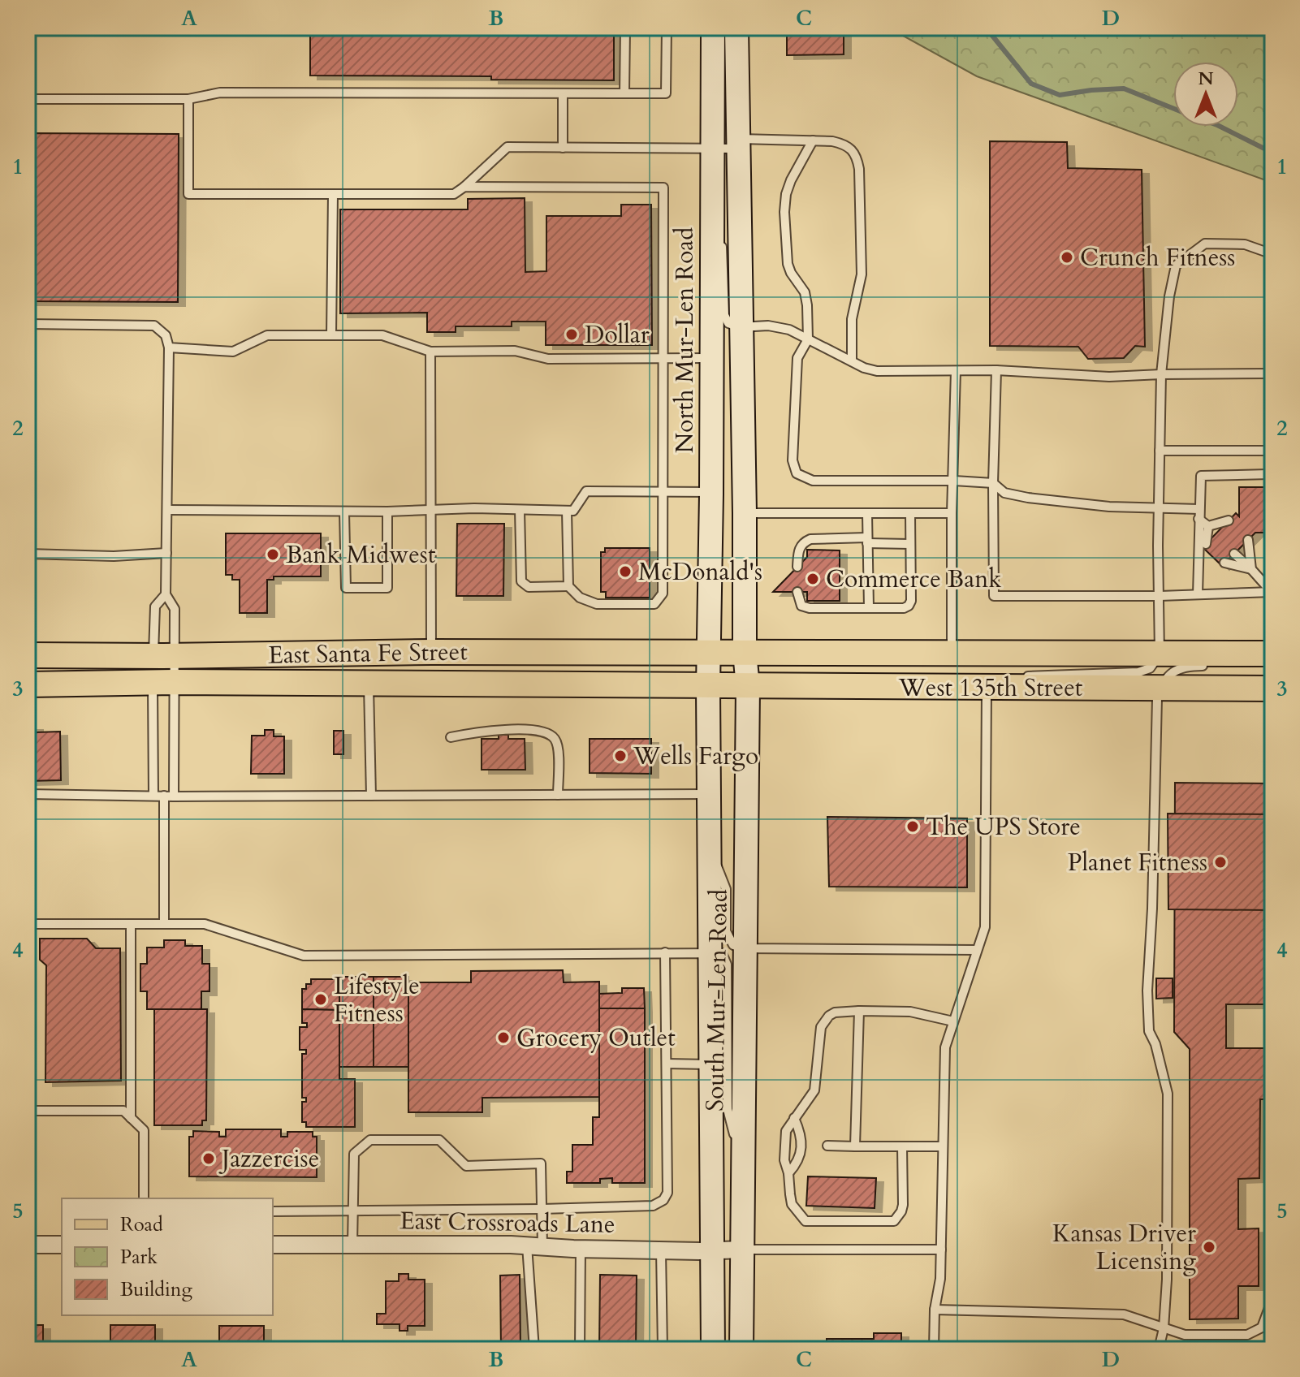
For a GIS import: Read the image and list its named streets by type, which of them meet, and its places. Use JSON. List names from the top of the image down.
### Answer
{
  "streets": {
    "main road": [
      "North Mur-Len Road",
      "East Santa Fe Street",
      "West 135th Street",
      "South Mur-Len Road"
    ],
    "street": ["East Crossroads Lane"]
  },
  "crossings": [
    ["North Mur-Len Road", "East Santa Fe Street"],
    ["North Mur-Len Road", "West 135th Street"],
    ["North Mur-Len Road", "South Mur-Len Road"],
    ["East Santa Fe Street", "West 135th Street"],
    ["East Santa Fe Street", "South Mur-Len Road"],
    ["West 135th Street", "South Mur-Len Road"],
    ["South Mur-Len Road", "East Crossroads Lane"]
  ],
  "places": [
    "Crunch Fitness",
    "Dollar",
    "Bank Midwest",
    "McDonald's",
    "Commerce Bank",
    "Wells Fargo",
    "The UPS Store",
    "Planet Fitness",
    "Lifestyle Fitness",
    "Grocery Outlet",
    "Jazzercise",
    "Kansas Driver Licensing"
  ],
  "legend": ["Road", "Park", "Building"],
  "north": "top",
  "grid": {
    "columns": [
      "A",
      "B",
      "C",
      "D"
    ],
    "rows": [
      "1",
      "2",
      "3",
      "4",
      "5"
    ]
  }
}
